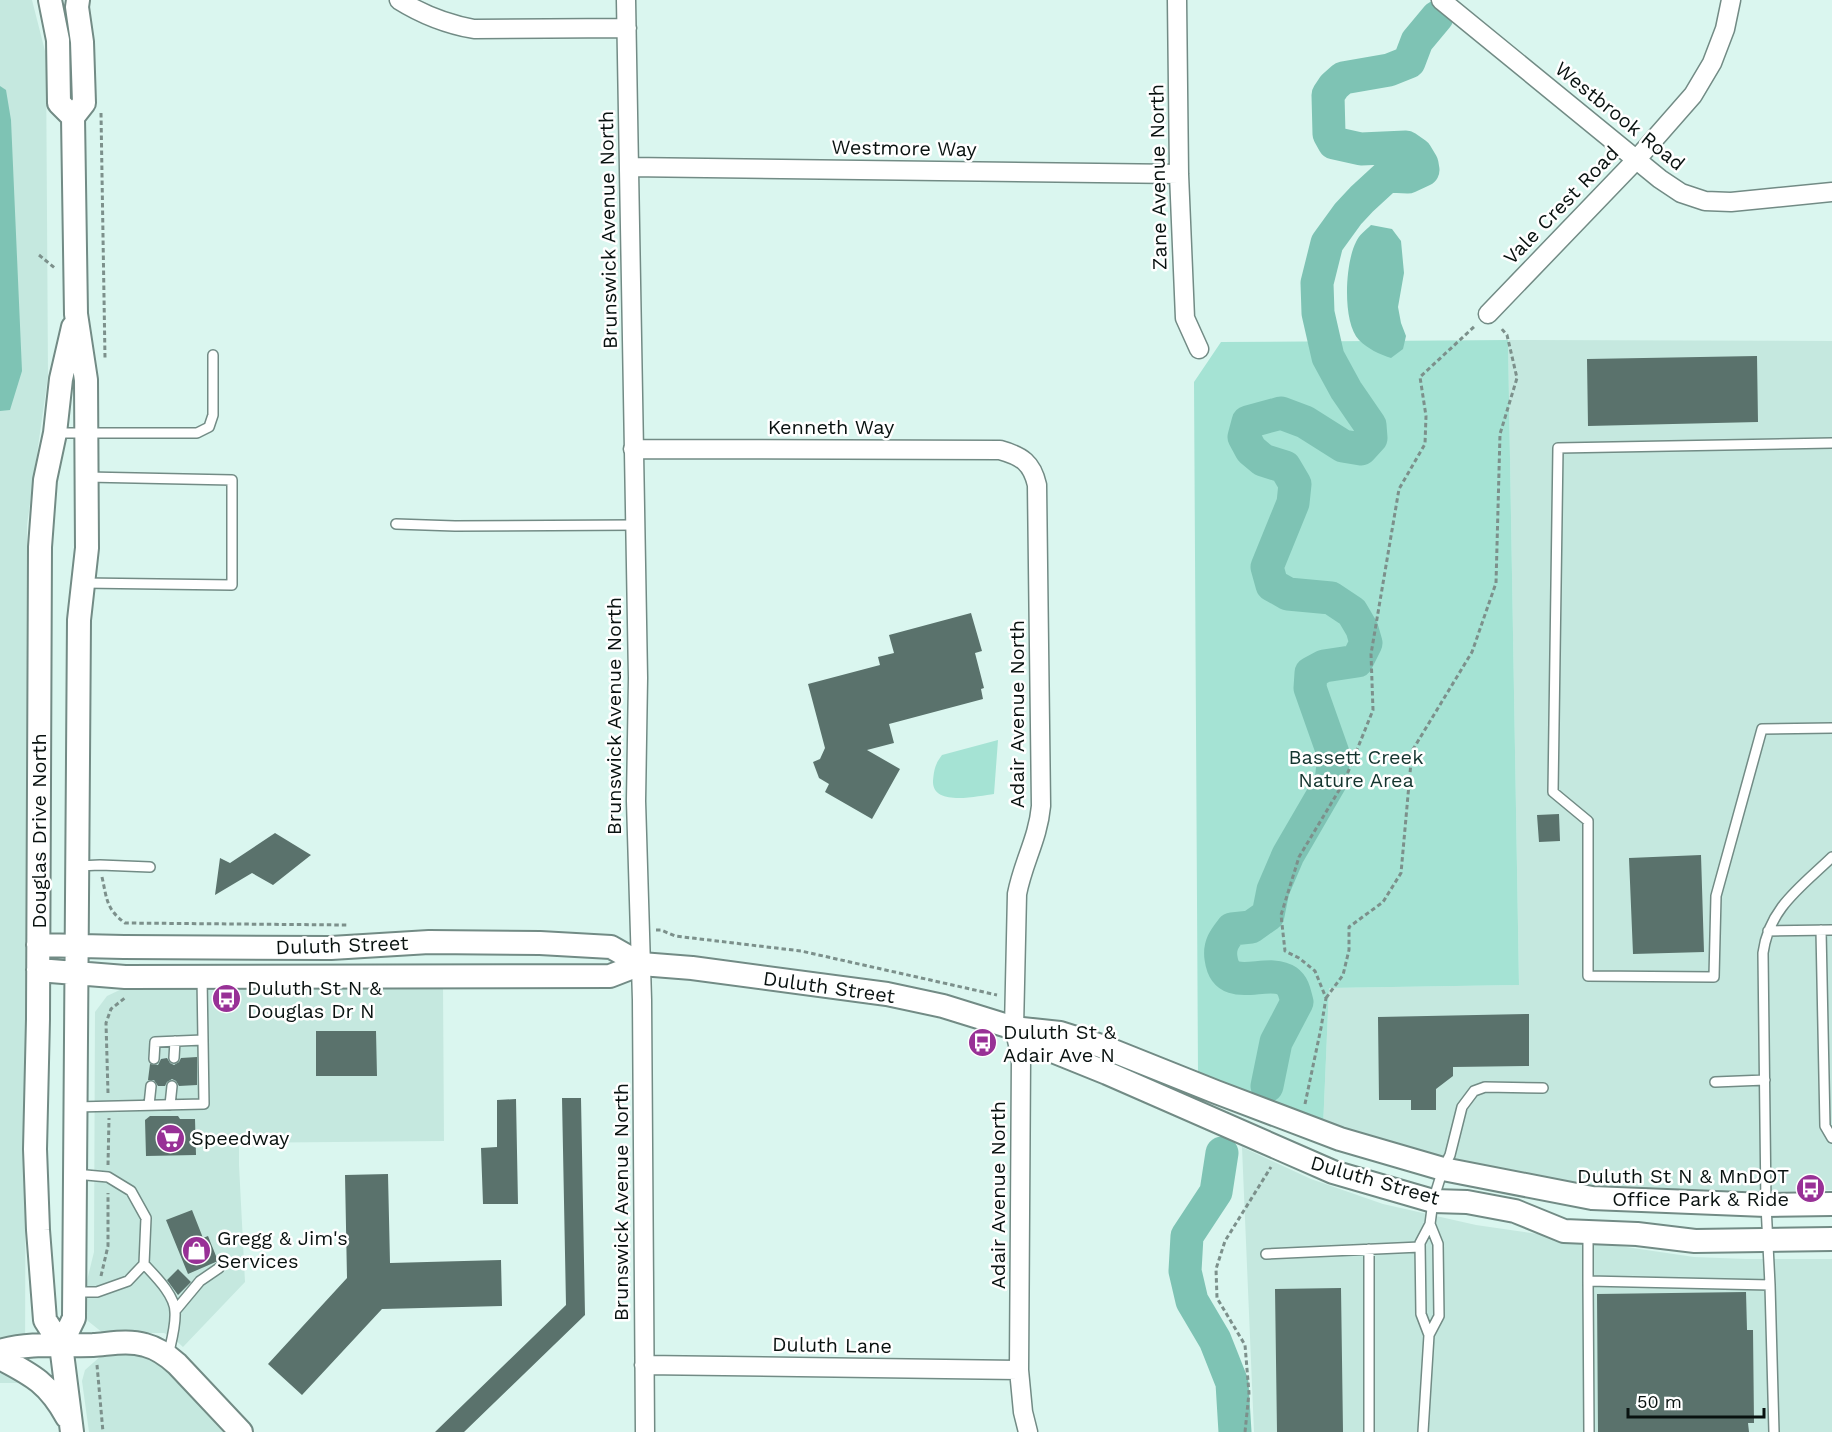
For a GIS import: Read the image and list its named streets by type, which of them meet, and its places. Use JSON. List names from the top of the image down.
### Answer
{
  "streets": {
    "street": [
      "Westbrook Road",
      "Westmore Way",
      "Zane Avenue North",
      "Vale Crest Road",
      "Brunswick Avenue North",
      "Kenneth Way",
      "Adair Avenue North",
      "Douglas Drive North",
      "Duluth Street",
      "Duluth Lane"
    ]
  },
  "crossings": [
    ["Westbrook Road", "Vale Crest Road"],
    ["Westmore Way", "Zane Avenue North"],
    ["Westmore Way", "Brunswick Avenue North"],
    ["Brunswick Avenue North", "Kenneth Way"],
    ["Brunswick Avenue North", "Duluth Street"],
    ["Brunswick Avenue North", "Duluth Lane"],
    ["Kenneth Way", "Adair Avenue North"],
    ["Adair Avenue North", "Duluth Street"],
    ["Adair Avenue North", "Duluth Lane"],
    ["Douglas Drive North", "Duluth Street"]
  ],
  "parks": ["Bassett Creek Nature Area"],
  "places": {
    "bus stop": ["Duluth St N & Douglas Dr N", "Duluth St & Adair Ave N", "Duluth St N & MnDOT Office Park & Ride"],
    "supermarket": ["Speedway"],
    "shop": ["Gregg & Jim's Services"]
  },
  "scale_bar": "50 m"
}
